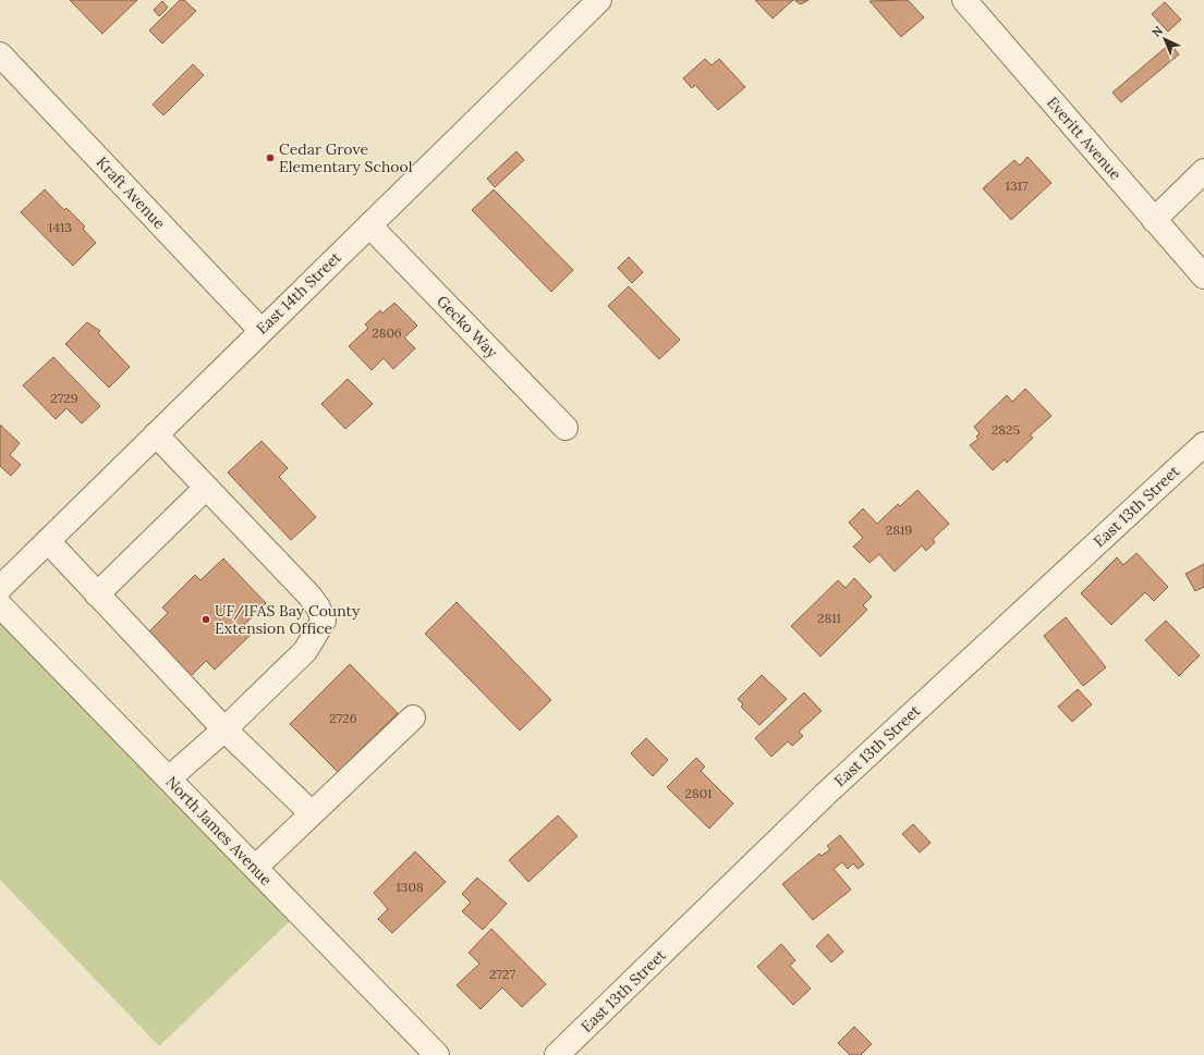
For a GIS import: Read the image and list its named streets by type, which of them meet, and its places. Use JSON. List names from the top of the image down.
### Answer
{
  "streets": {
    "street": [
      "Everitt Avenue",
      "Kraft Avenue",
      "East 14th Street",
      "Gecko Way",
      "East 13th Street",
      "North James Avenue"
    ]
  },
  "crossings": [
    ["Kraft Avenue", "East 14th Street"],
    ["East 14th Street", "Gecko Way"]
  ],
  "places": ["Cedar Grove Elementary School", "UF/IFAS Bay County Extension Office"],
  "house_numbers": [
    "1317",
    "1413",
    "2806",
    "2729",
    "2825",
    "2819",
    "2811",
    "2726",
    "2801",
    "1308",
    "2727"
  ],
  "north": "top left"
}
